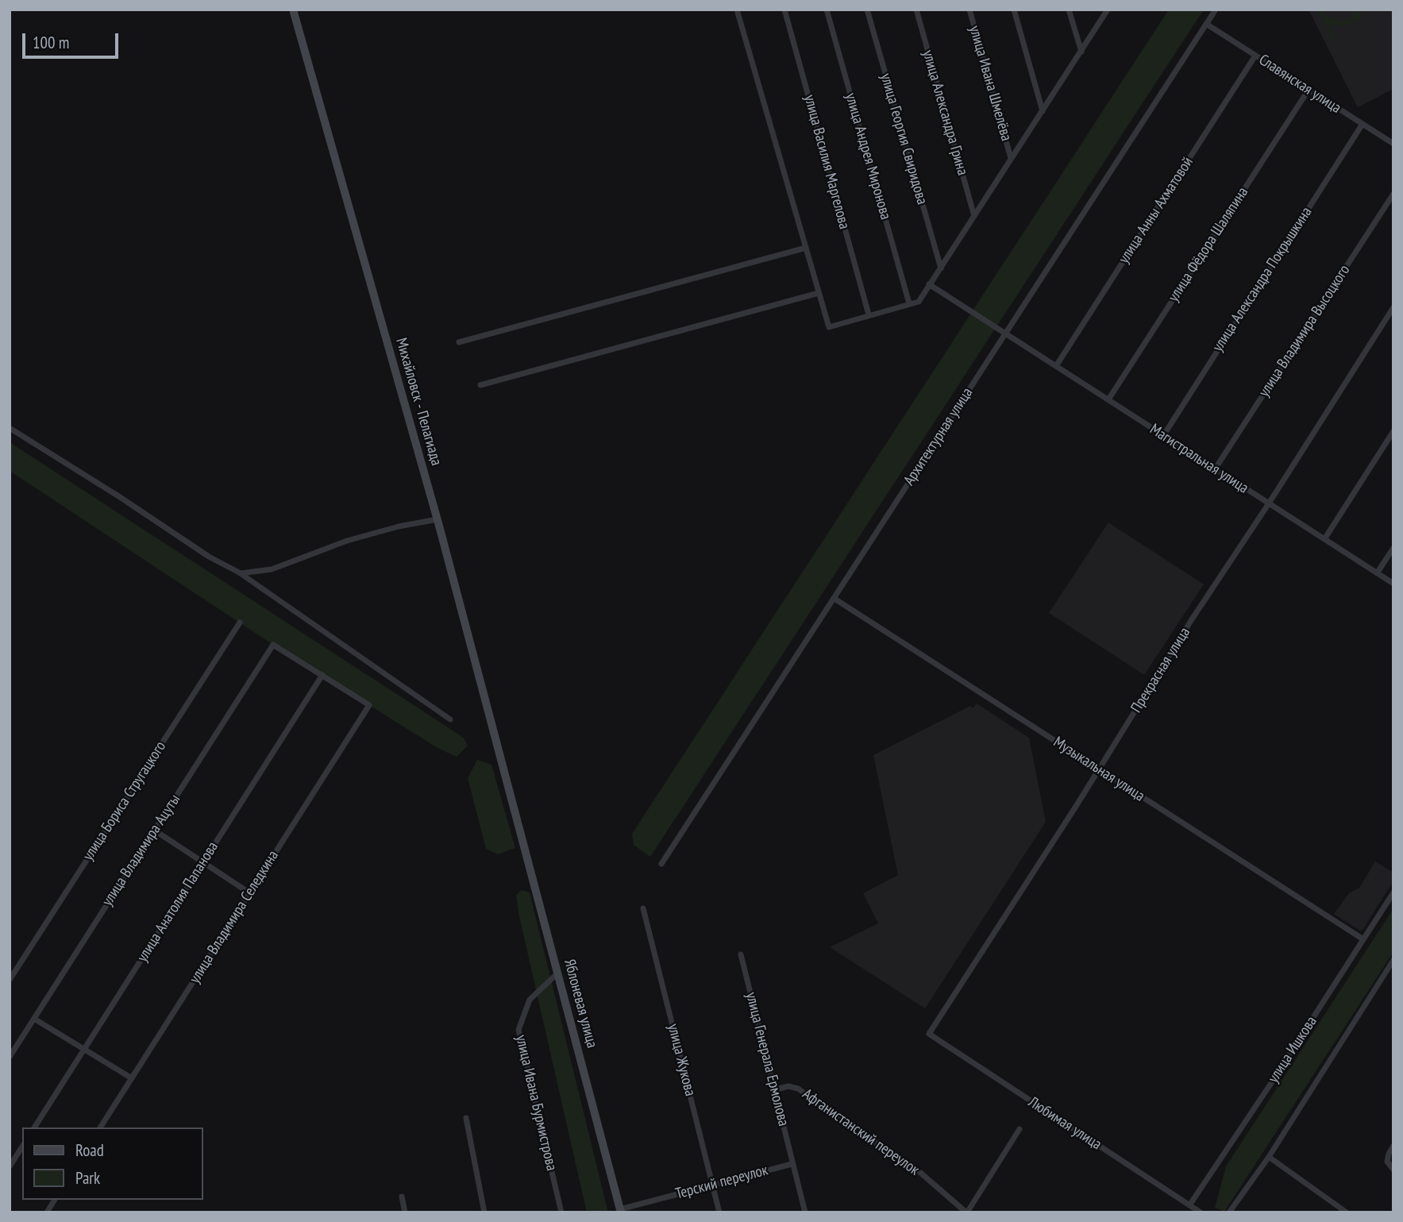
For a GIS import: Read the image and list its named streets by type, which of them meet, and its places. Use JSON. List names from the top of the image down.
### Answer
{
  "streets": {
    "street": [
      "улица Ивана Шмелёва",
      "Славянская улица",
      "улица Александра Грина",
      "улица Георгия Свиридова",
      "улица Андрея Миронова",
      "улица Василия Маргелова",
      "улица Анны Ахматовой",
      "улица Фёдора Шаляпина",
      "улица Александра Покрышкина",
      "улица Владимира Высоцкого",
      "Михайловск - Пелагиада",
      "Архитектурная улица",
      "Магистральная улица",
      "Прекрасная улица",
      "Музыкальная улица",
      "улица Бориса Стругацкого",
      "улица Владимира Ацуты",
      "улица Анатолия Папанова",
      "улица Владимира Селедкина",
      "Яблоневая улица",
      "улица Ишкова",
      "улица Генерала Ермолова",
      "улица Жукова",
      "улица Ивана Бурмистрова",
      "Любимая улица",
      "Афганистанский переулок",
      "Терский переулок"
    ]
  },
  "crossings": [
    ["Славянская улица", "улица Анны Ахматовой"],
    ["Славянская улица", "улица Фёдора Шаляпина"],
    ["Славянская улица", "улица Александра Покрышкина"],
    ["Славянская улица", "Архитектурная улица"],
    ["улица Анны Ахматовой", "Магистральная улица"],
    ["улица Фёдора Шаляпина", "Магистральная улица"],
    ["улица Александра Покрышкина", "Магистральная улица"],
    ["улица Владимира Высоцкого", "Магистральная улица"],
    ["Михайловск - Пелагиада", "Яблоневая улица"],
    ["Архитектурная улица", "Магистральная улица"],
    ["Архитектурная улица", "Музыкальная улица"],
    ["Магистральная улица", "Прекрасная улица"],
    ["Прекрасная улица", "Музыкальная улица"],
    ["Прекрасная улица", "Любимая улица"],
    ["Музыкальная улица", "улица Ишкова"],
    ["улица Владимира Ацуты", "улица Анатолия Папанова"],
    ["улица Владимира Ацуты", "улица Владимира Селедкина"],
    ["улица Анатолия Папанова", "улица Владимира Селедкина"],
    ["Яблоневая улица", "улица Ивана Бурмистрова"],
    ["Яблоневая улица", "Терский переулок"],
    ["улица Ишкова", "Любимая улица"],
    ["улица Генерала Ермолова", "Афганистанский переулок"],
    ["улица Генерала Ермолова", "Терский переулок"],
    ["улица Жукова", "Терский переулок"]
  ],
  "legend": ["Road", "Park"],
  "scale_bar": "100 m"
}
